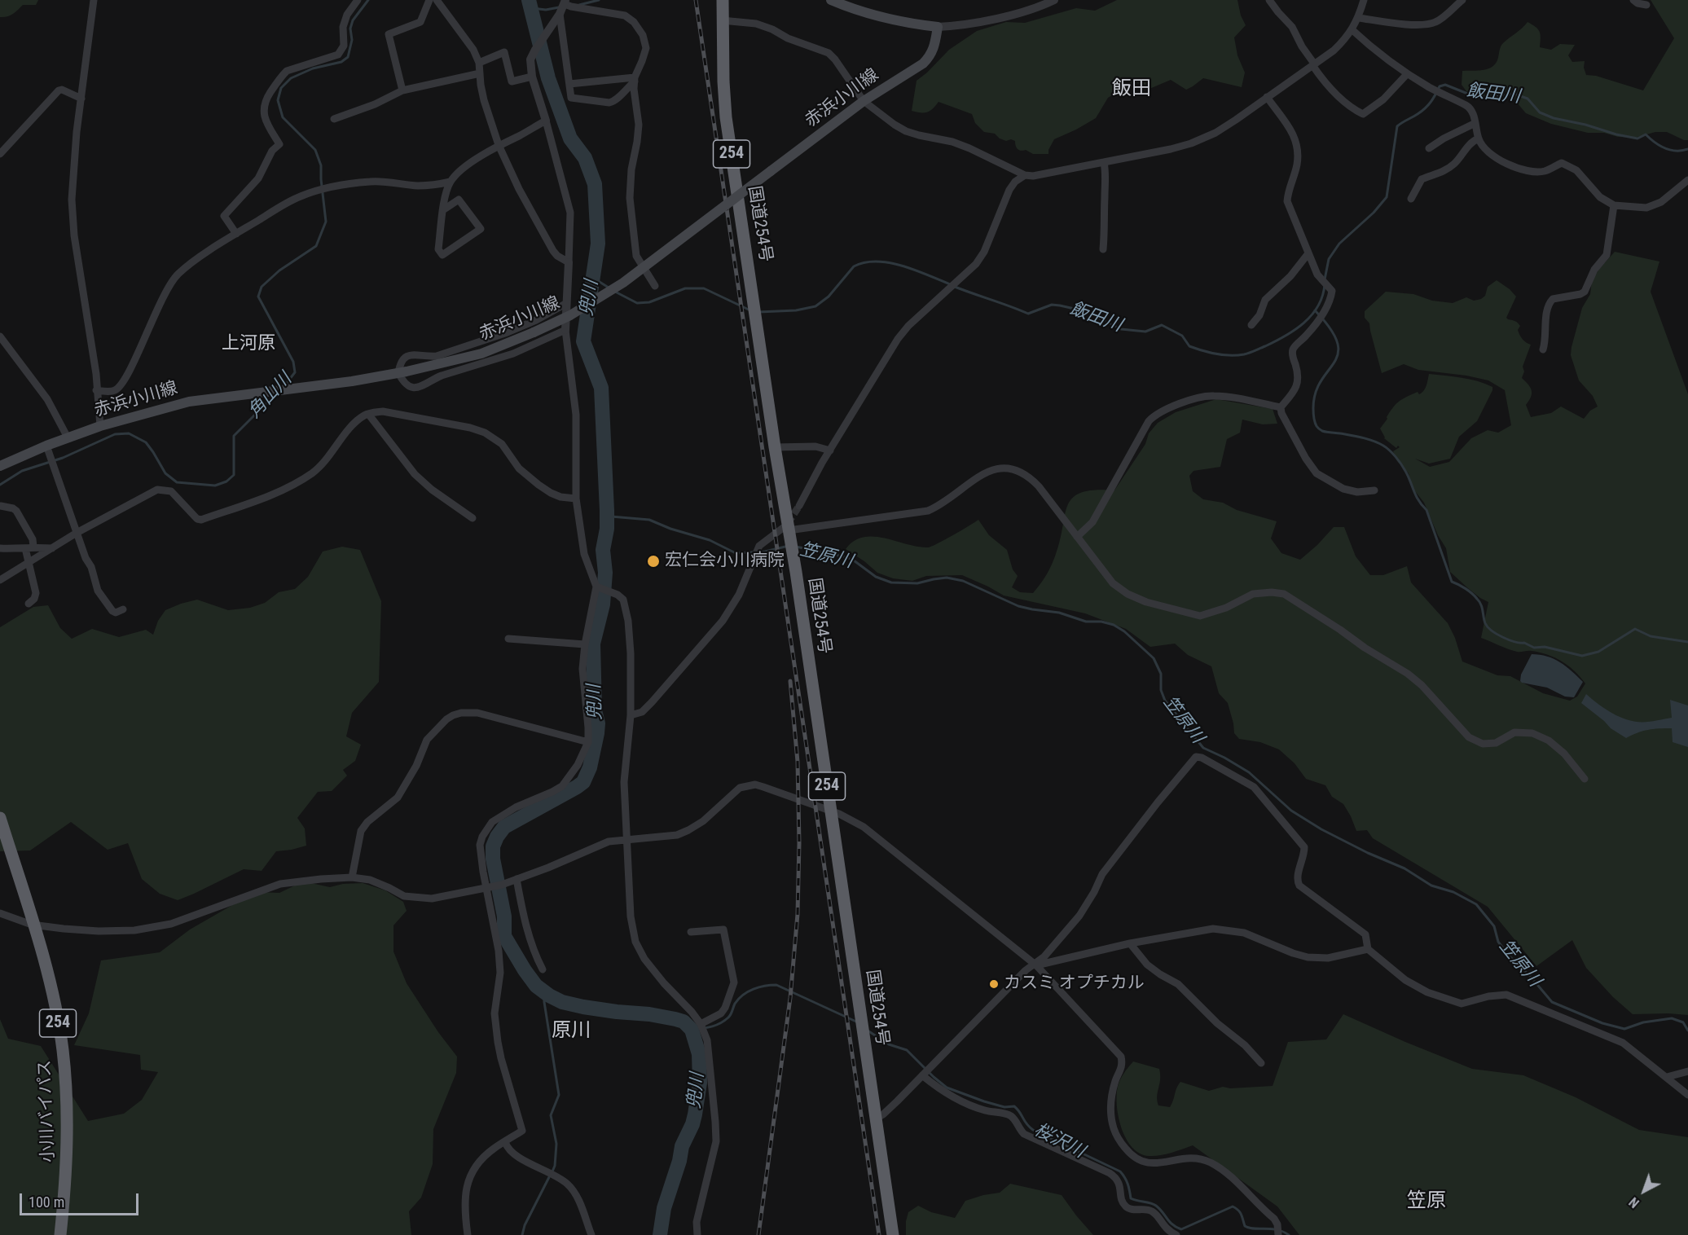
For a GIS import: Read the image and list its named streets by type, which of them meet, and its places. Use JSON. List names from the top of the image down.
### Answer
{
  "streets": {
    "highway": ["254", "国道254号", "小川バイパス"],
    "main road": ["赤浜小川線"]
  },
  "districts": [
    "飯田",
    "上河原",
    "原川",
    "笠原"
  ],
  "water": [
    "飯田川",
    "兜川",
    "角山川",
    "笠原川",
    "桜沢川"
  ],
  "places": ["宏仁会小川病院", "カスミ オプチカル"],
  "scale_bar": "100 m",
  "north": "bottom left"
}
